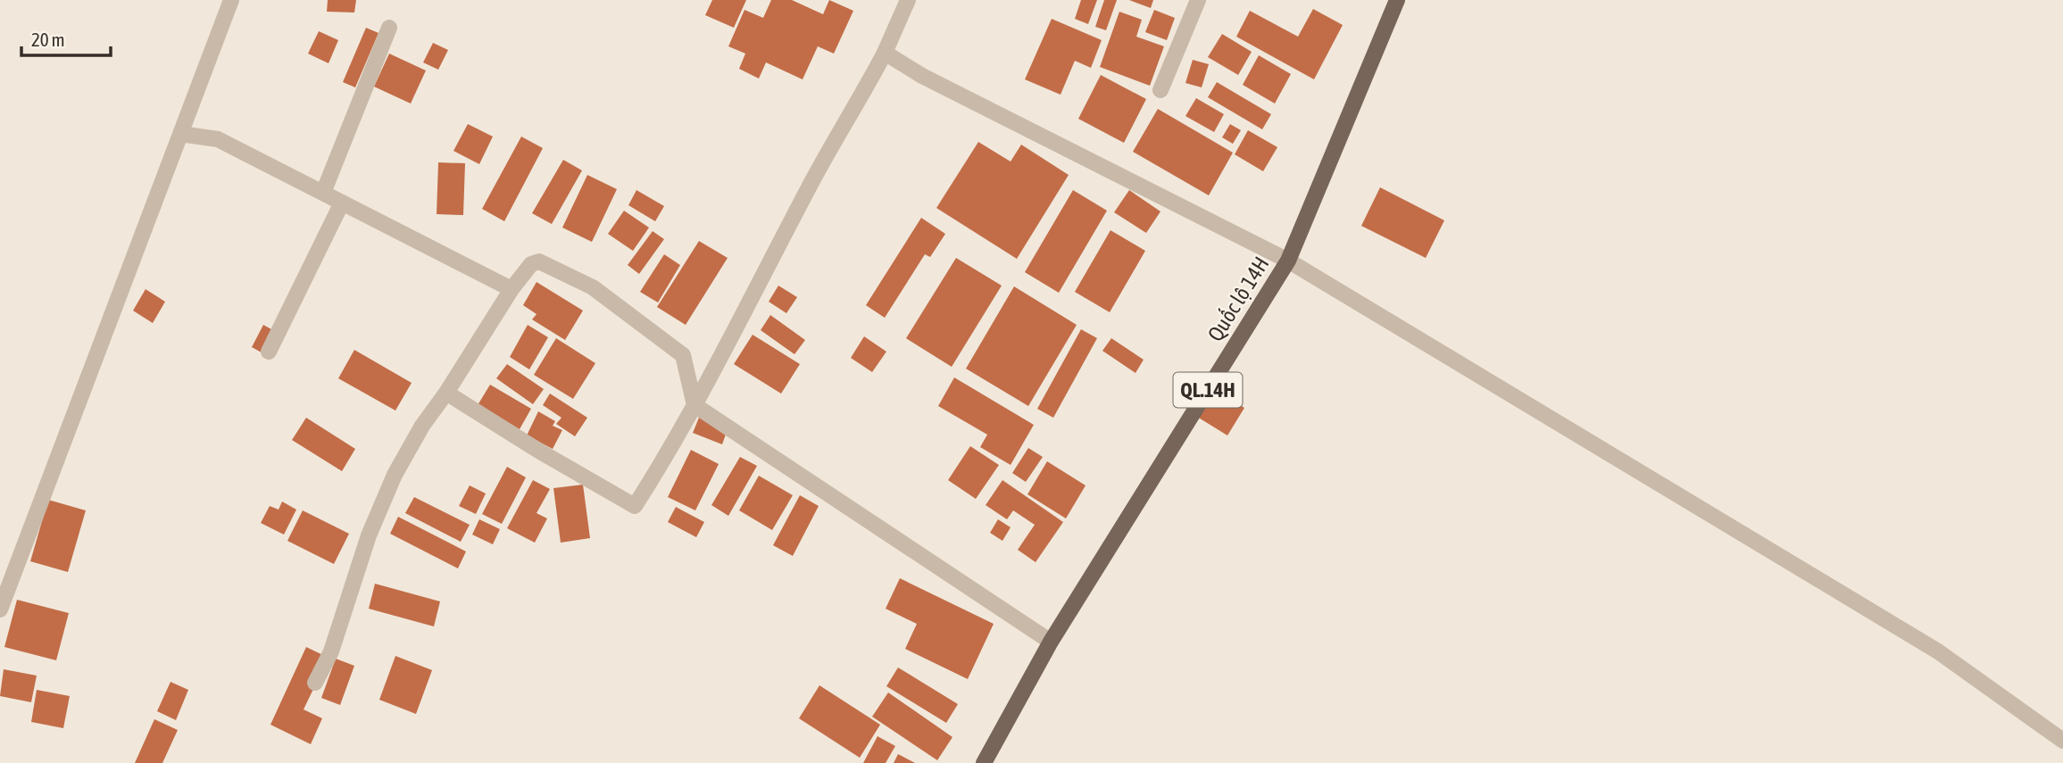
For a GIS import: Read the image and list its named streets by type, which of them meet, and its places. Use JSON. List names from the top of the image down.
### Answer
{
  "streets": {
    "main road": ["Quốc lộ 14H", "QL.14H"]
  },
  "scale_bar": "20 m"
}
